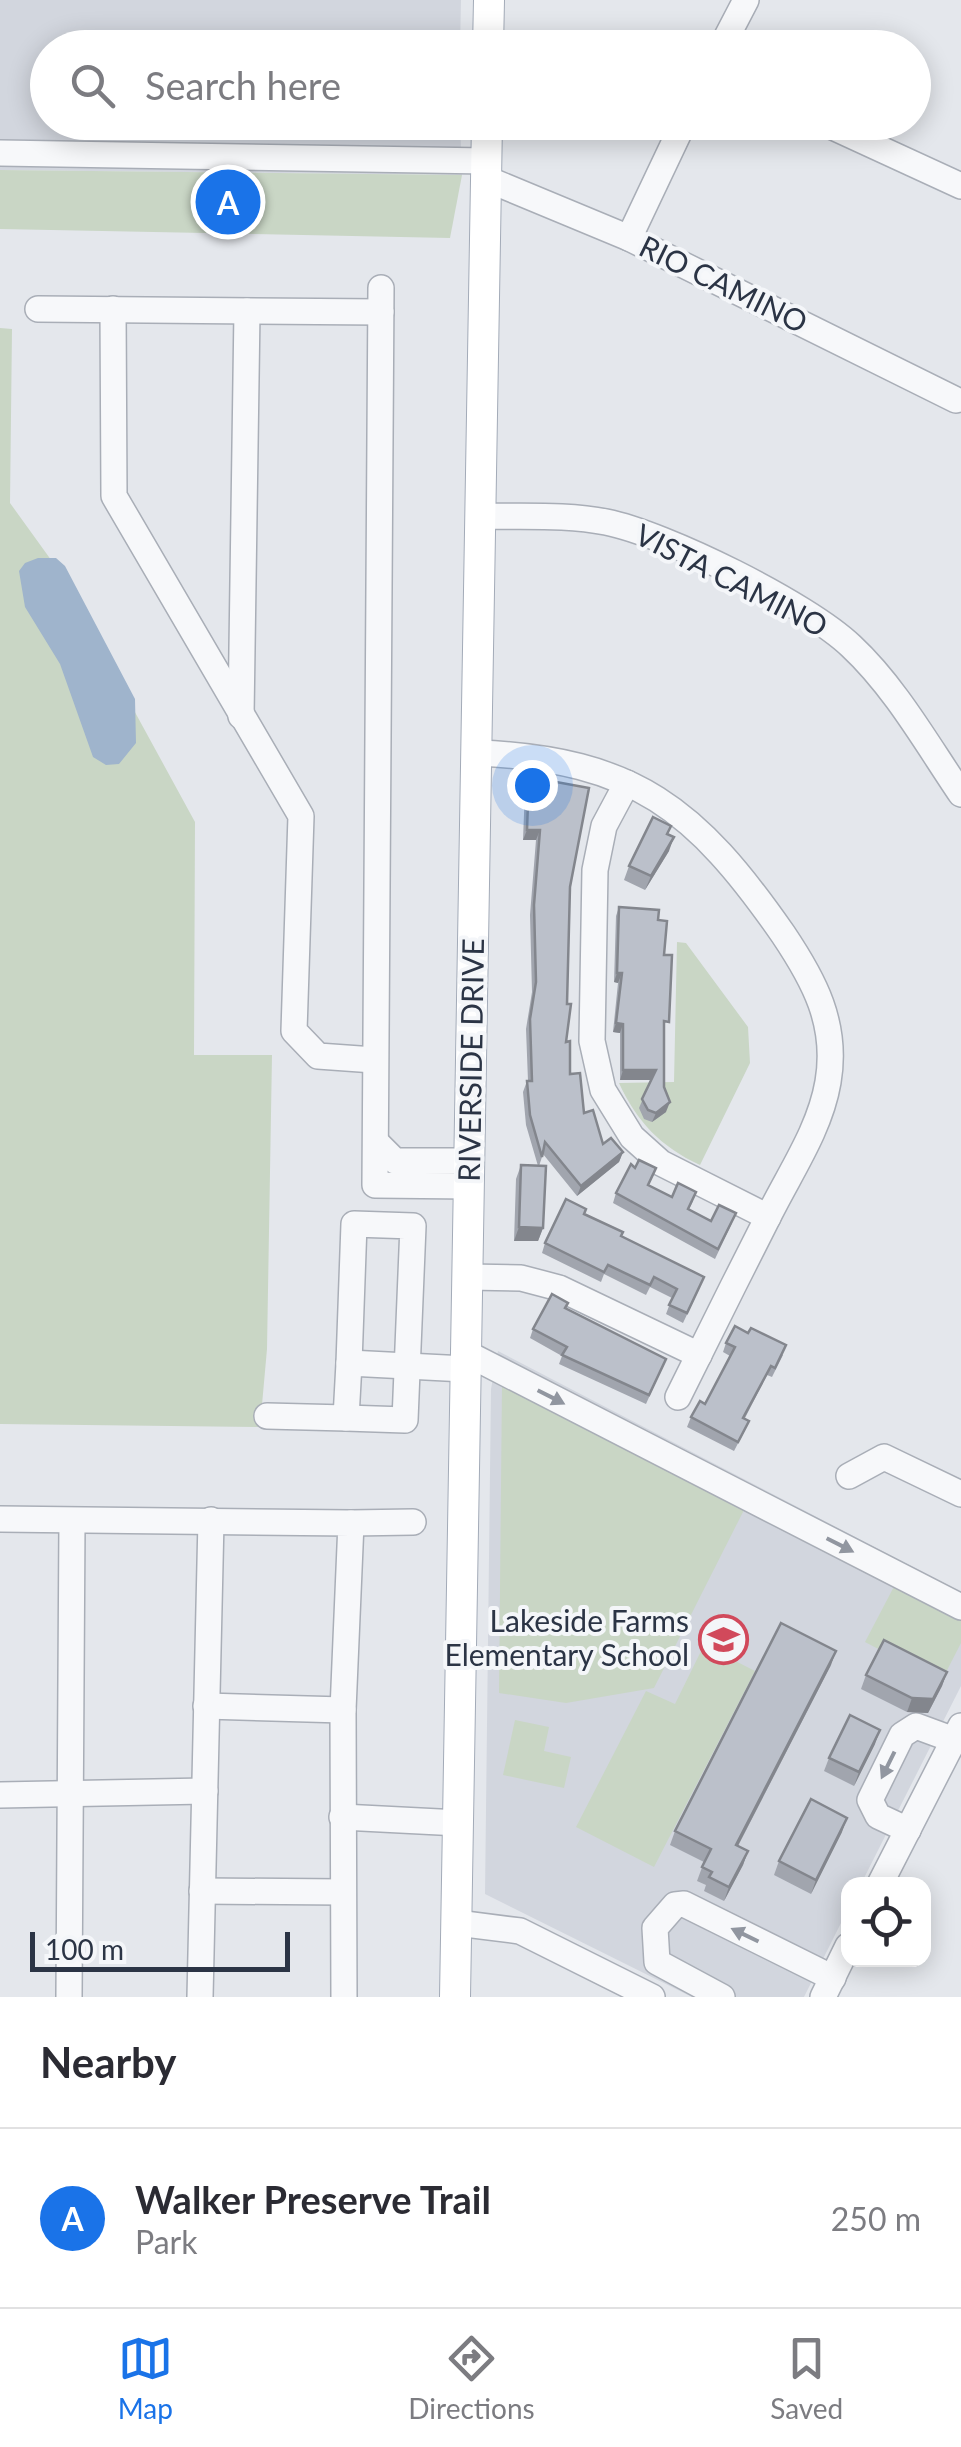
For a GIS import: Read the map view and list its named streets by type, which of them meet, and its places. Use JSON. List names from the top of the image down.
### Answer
{
  "streets": {
    "main road": ["RIVERSIDE DRIVE"],
    "street": ["RIO CAMINO", "VISTA CAMINO"]
  },
  "crossings": [
    ["RIO CAMINO", "RIVERSIDE DRIVE"],
    ["VISTA CAMINO", "RIVERSIDE DRIVE"]
  ],
  "places": {
    "school or university": ["Lakeside Farms Elementary School"]
  },
  "scale_bar": "100 m",
  "page": {
    "search": "Search here",
    "pins": "A",
    "scale": "100 m",
    "heading": "Nearby",
    "list": [
      {
        "mark": "A",
        "name": "Walker Preserve Trail",
        "note": "Park",
        "value": "250 m"
      }
    ],
    "nav": ["Map", "Directions", "Saved"]
  }
}
